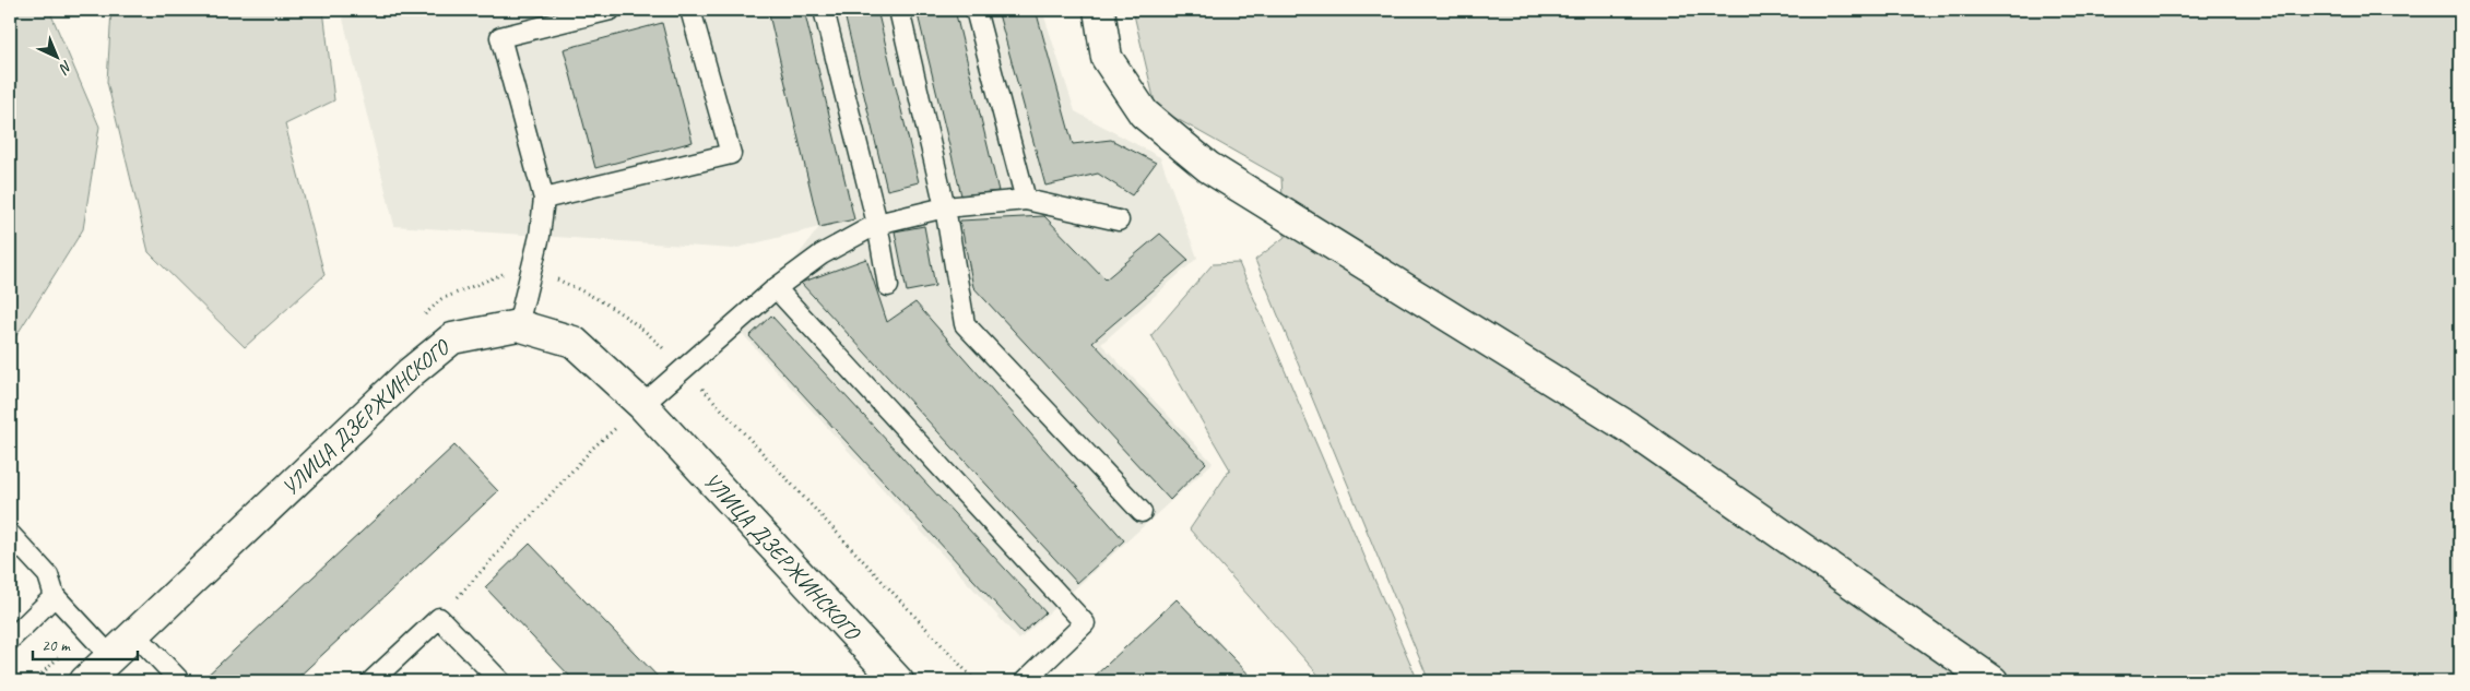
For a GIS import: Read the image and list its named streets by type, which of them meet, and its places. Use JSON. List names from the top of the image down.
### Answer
{
  "streets": {
    "street": ["УЛИЦА ДЗЕРЖИНСКОГО"]
  },
  "scale_bar": "20 m",
  "north": "bottom right"
}
